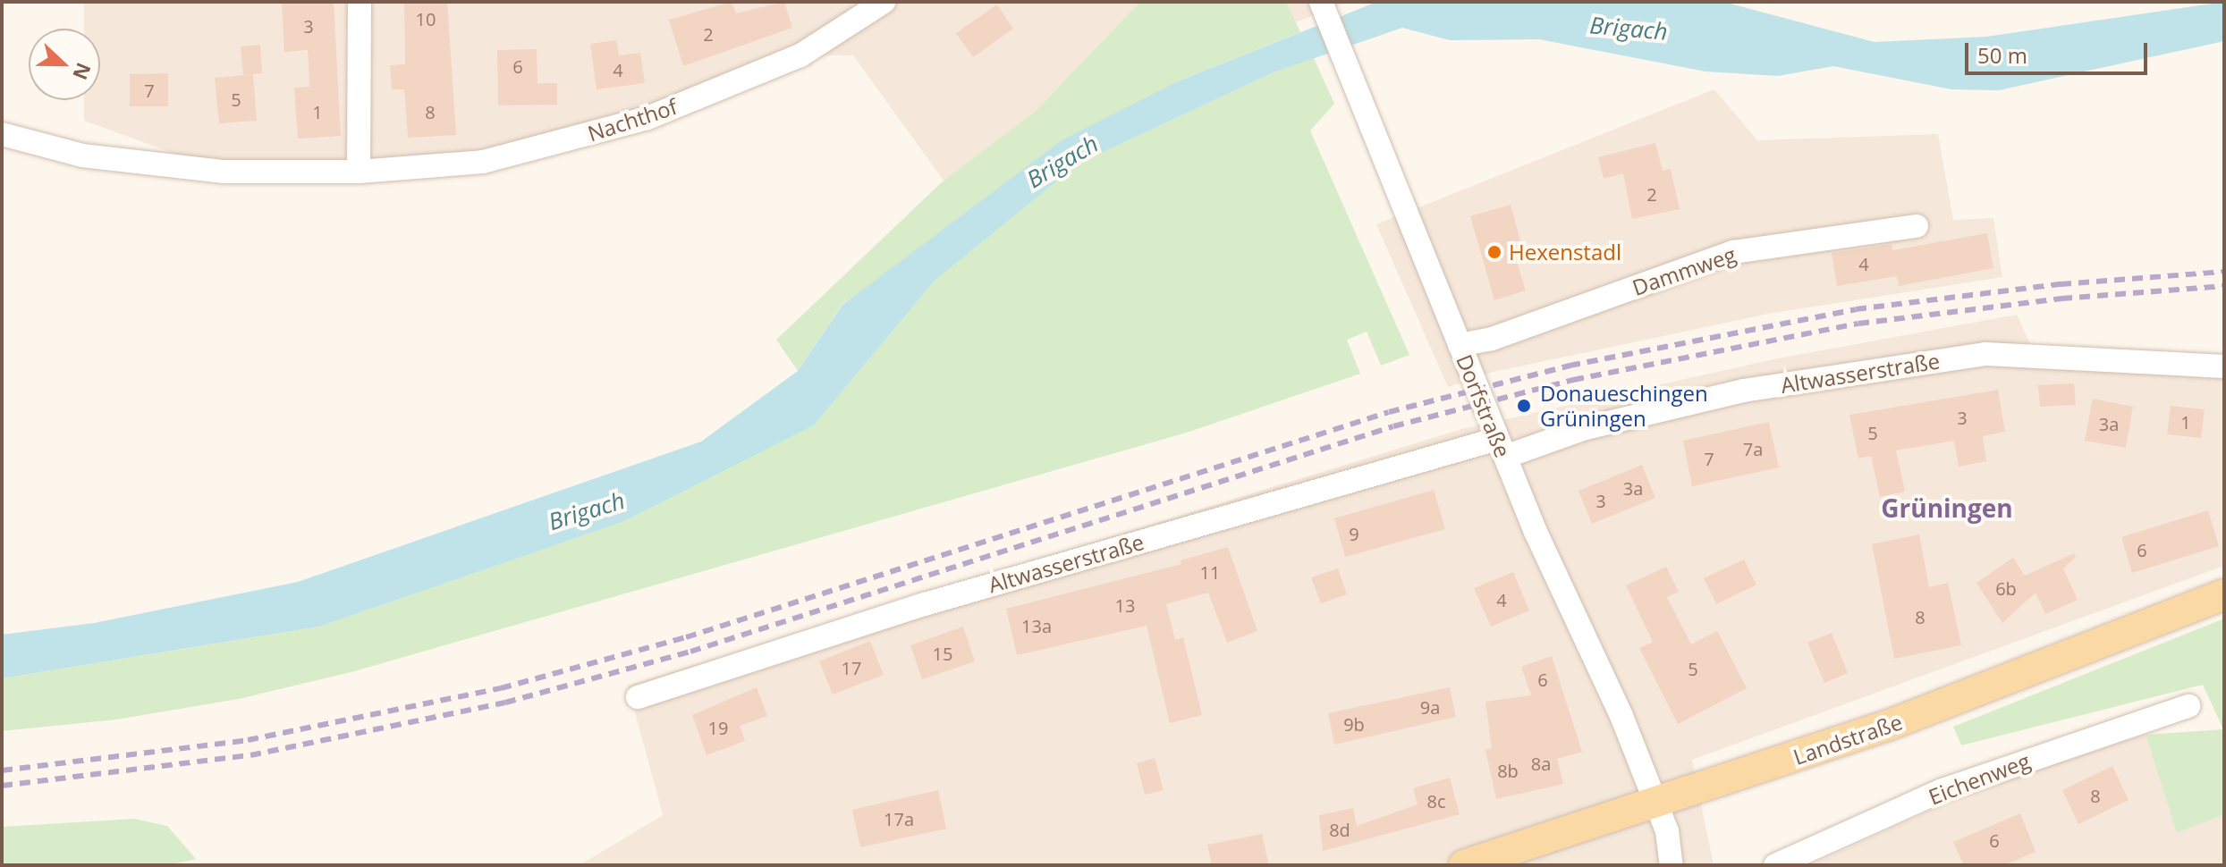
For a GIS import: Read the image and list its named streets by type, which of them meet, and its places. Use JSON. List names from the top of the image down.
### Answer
{
  "streets": {
    "main road": ["Landstraße"],
    "street": [
      "Nachthof",
      "Dammweg",
      "Altwasserstraße",
      "Dorfstraße",
      "Eichenweg"
    ]
  },
  "crossings": [
    ["Dammweg", "Dorfstraße"],
    ["Altwasserstraße", "Dorfstraße"],
    ["Dorfstraße", "Landstraße"]
  ],
  "districts": ["Grüningen"],
  "water": ["Brigach"],
  "places": ["Hexenstadl", "Donaueschingen Grüningen"],
  "house_numbers": [
    "10",
    "3",
    "2",
    "6",
    "4",
    "7",
    "5",
    "1",
    "8",
    "2",
    "4",
    "3",
    "1",
    "3a",
    "5",
    "7a",
    "7",
    "3a",
    "3",
    "9",
    "6",
    "11",
    "6b",
    "4",
    "13",
    "8",
    "13a",
    "15",
    "17",
    "5",
    "6",
    "9a",
    "9b",
    "19",
    "8a",
    "8b",
    "8",
    "8c",
    "17a",
    "8d",
    "6"
  ],
  "scale_bar": "50 m",
  "north": "right"
}
